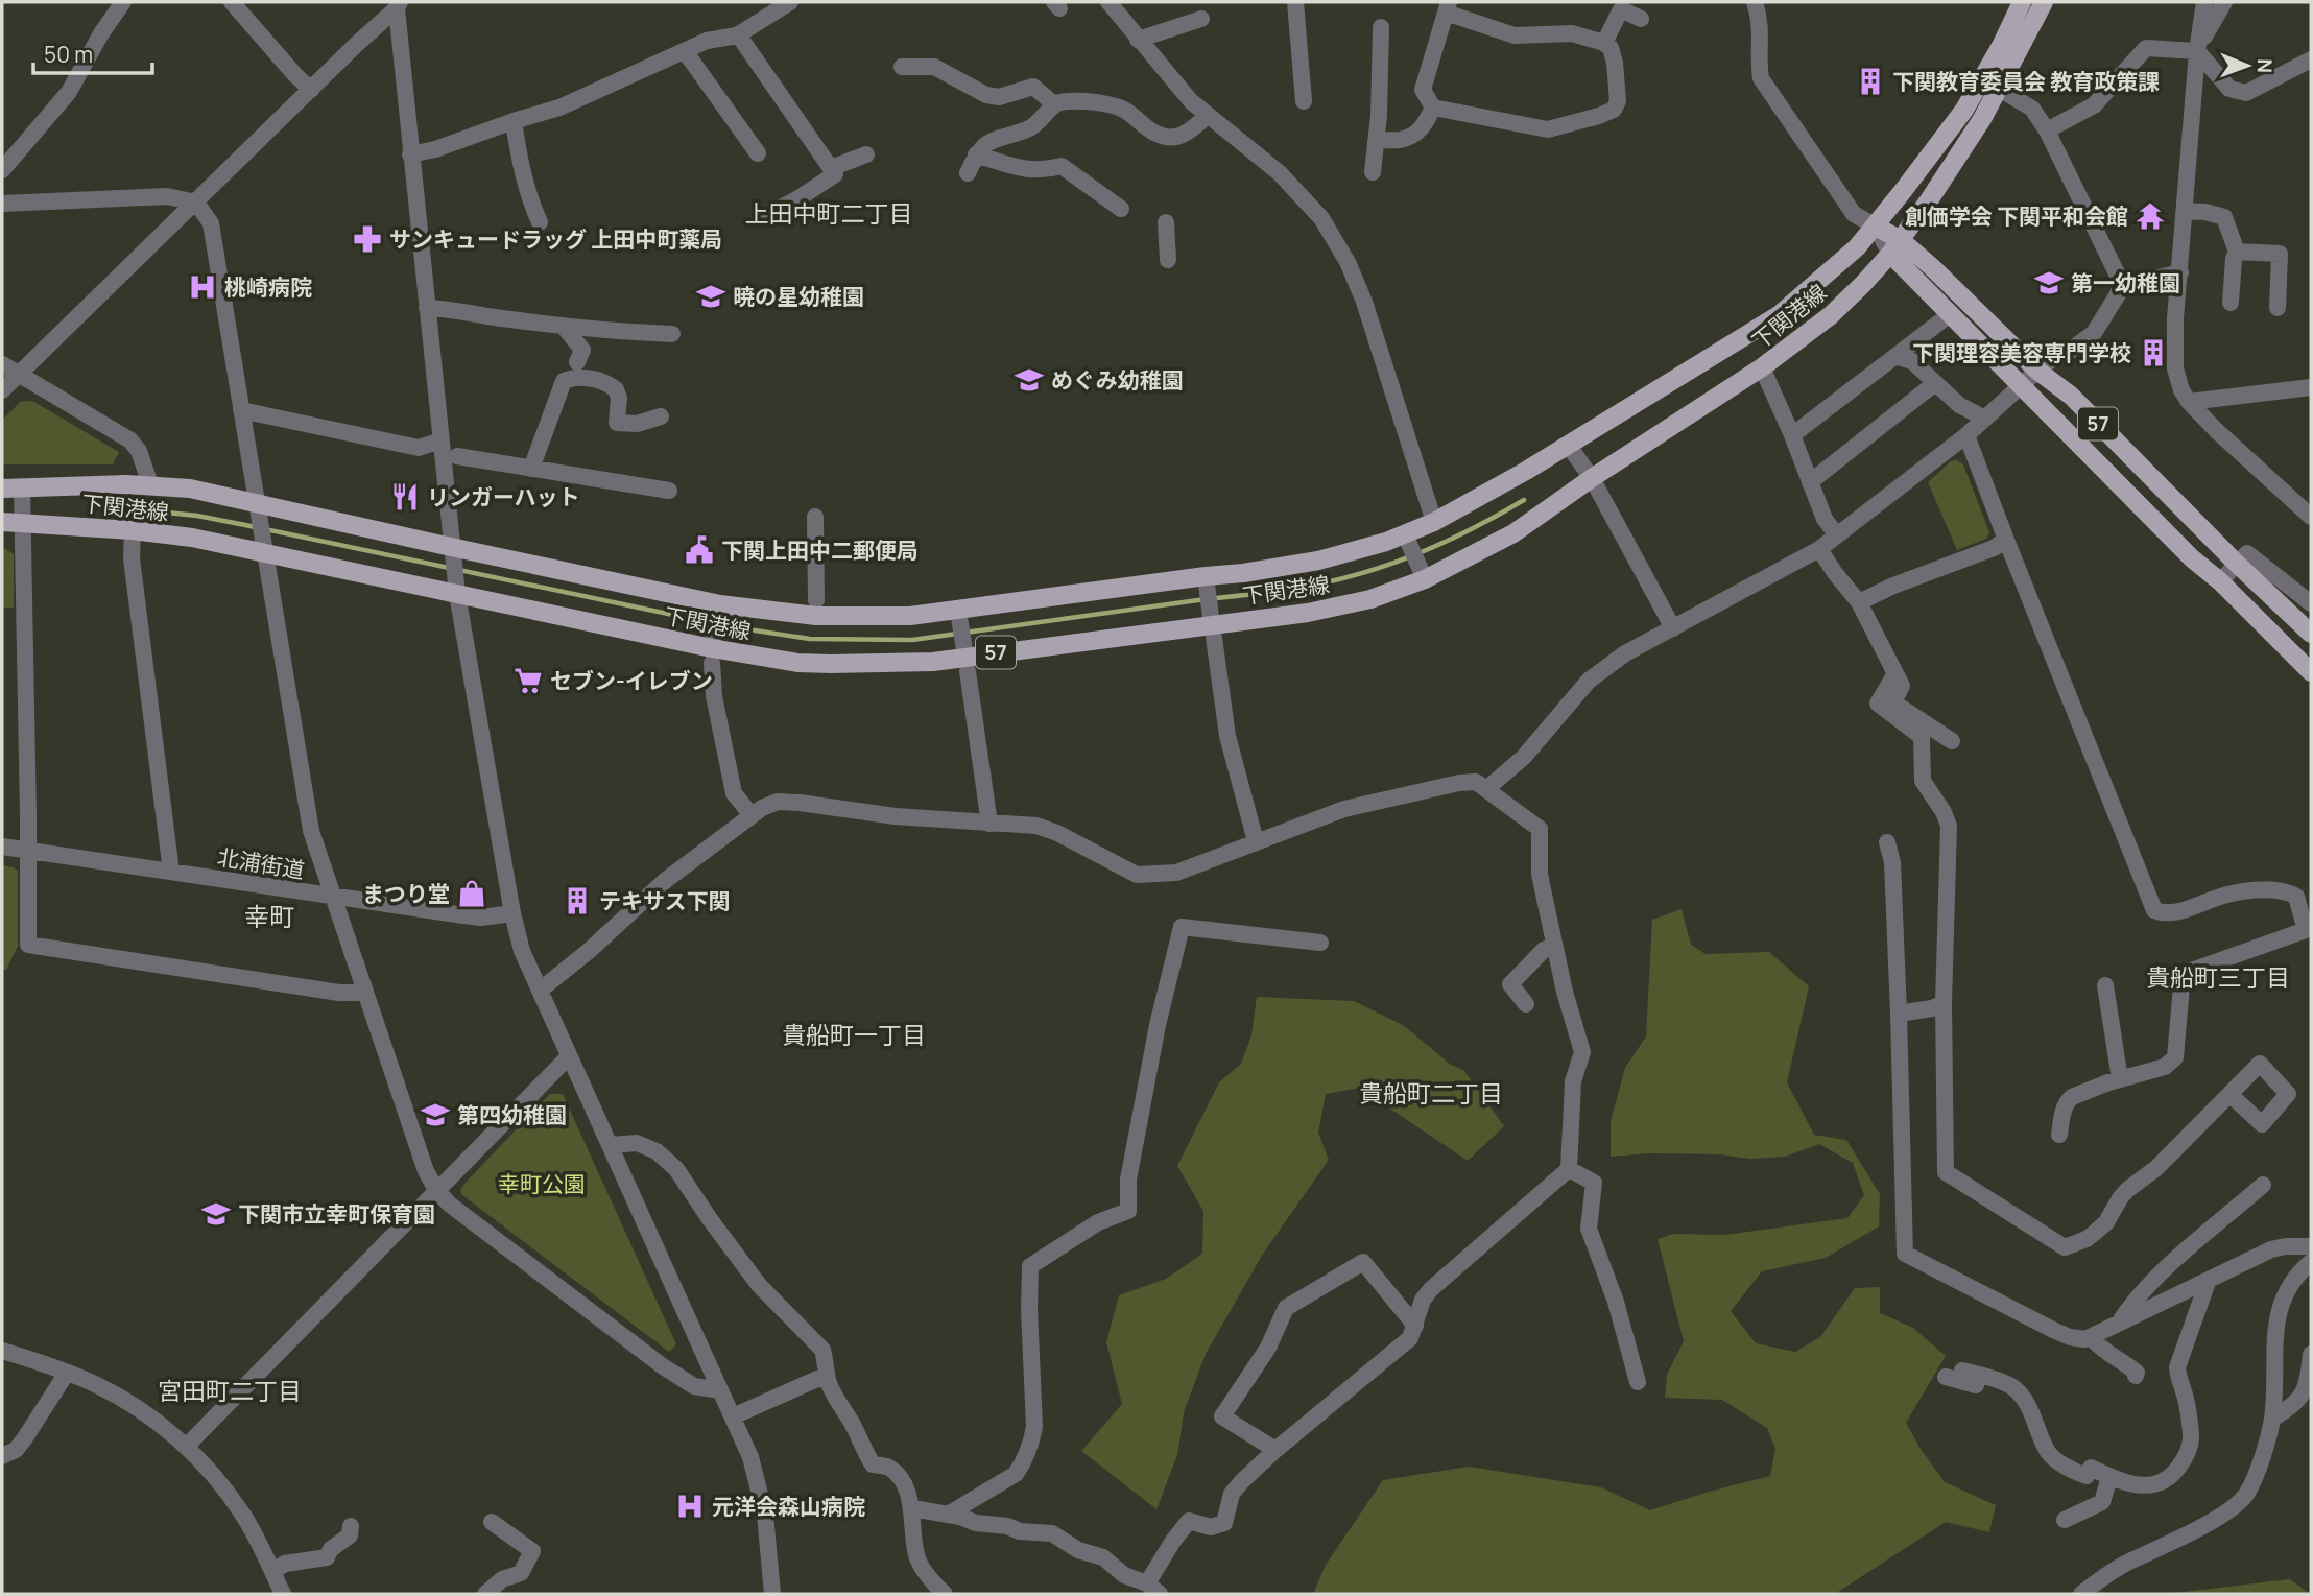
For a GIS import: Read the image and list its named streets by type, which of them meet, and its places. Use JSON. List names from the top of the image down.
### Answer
{
  "streets": {
    "main road": ["下関港線", "57"],
    "street": ["北浦街道"]
  },
  "crossings": [
    ["下関港線", "57"]
  ],
  "districts": [
    "上田中町二丁目",
    "幸町",
    "貴船町三丁目",
    "貴船町一丁目",
    "貴船町二丁目",
    "宮田町二丁目"
  ],
  "parks": ["幸町公園"],
  "places": {
    "building": ["下関教育委員会 教育政策課", "下関理容美容専門学校", "テキサス下関"],
    "temple": ["創価学会 下関平和会館"],
    "pharmacy": ["サンキュードラッグ 上田中町薬局"],
    "school or university": [
      "第一幼稚園",
      "暁の星幼稚園",
      "めぐみ幼稚園",
      "第四幼稚園",
      "下関市立幸町保育園"
    ],
    "hospital": ["桃崎病院", "元洋会森山病院"],
    "restaurant": ["リンガーハット"],
    "public building": ["下関上田中二郵便局"],
    "supermarket": ["セブン-イレブン"],
    "shop": ["まつり堂"]
  },
  "scale_bar": "50 m",
  "north": "right"
}
